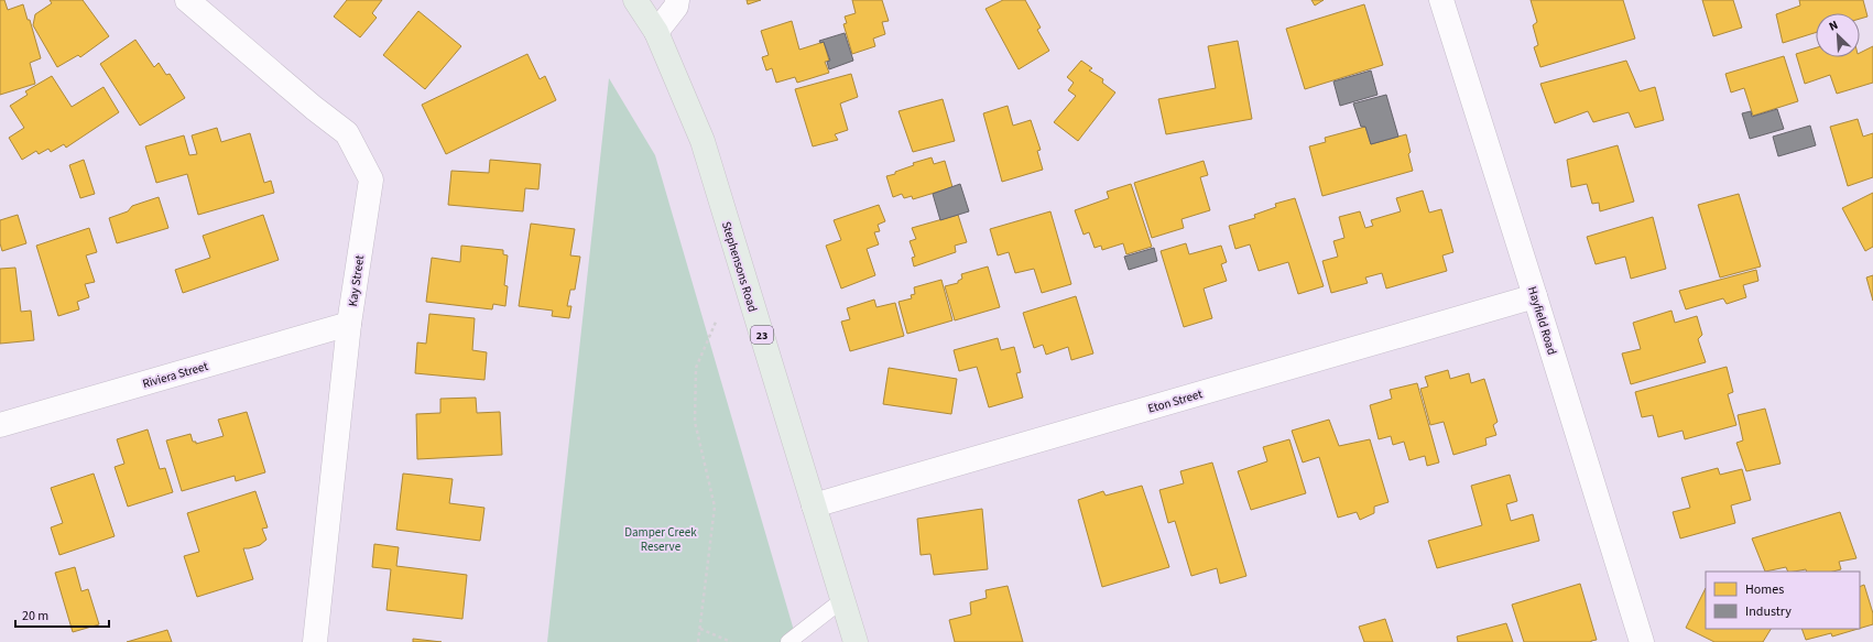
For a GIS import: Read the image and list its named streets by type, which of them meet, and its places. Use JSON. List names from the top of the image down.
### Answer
{
  "streets": {
    "main road": ["Stephensons Road", "23"],
    "street": [
      "Kay Street",
      "Hayfield Road",
      "Riviera Street",
      "Eton Street"
    ]
  },
  "crossings": [
    ["Stephensons Road", "Eton Street"],
    ["Kay Street", "Riviera Street"],
    ["Hayfield Road", "Eton Street"]
  ],
  "parks": ["Damper Creek Reserve"],
  "legend": ["Homes", "Industry"],
  "scale_bar": "20 m",
  "north": "top left"
}
